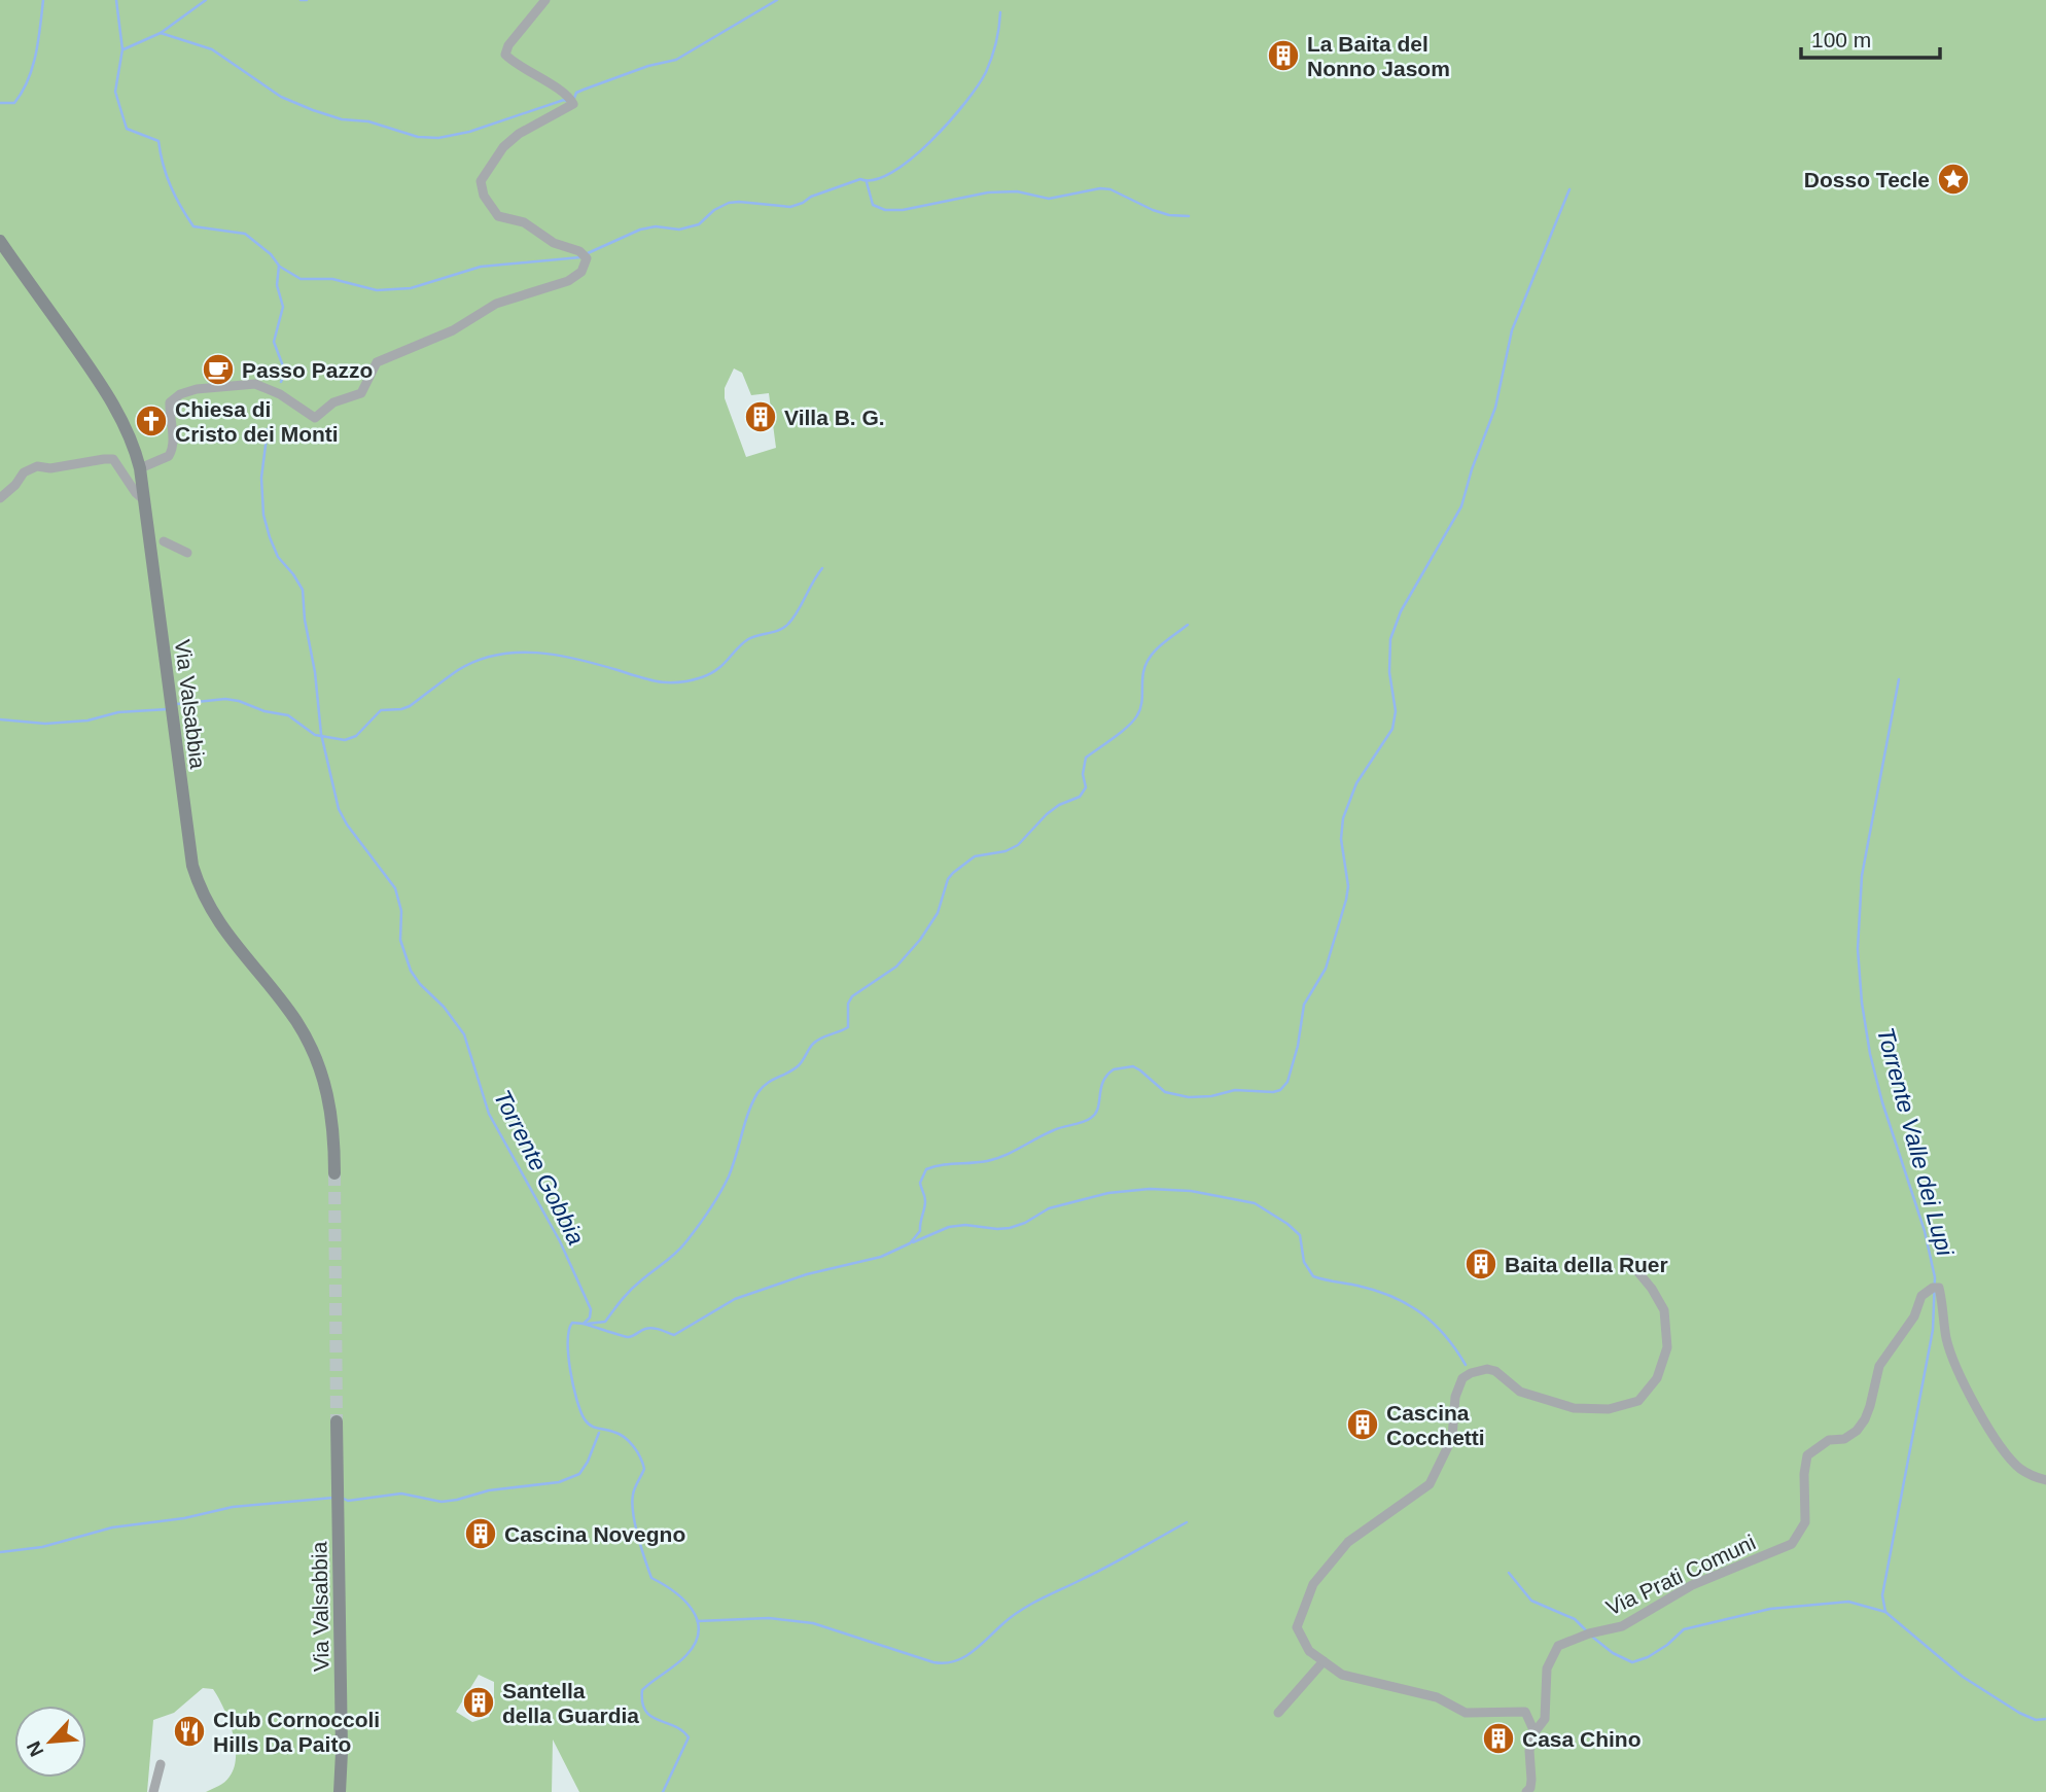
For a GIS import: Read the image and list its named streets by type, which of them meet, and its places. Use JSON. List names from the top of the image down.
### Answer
{
  "streets": {
    "main road": ["Via Valsabbia"],
    "street": ["Via Prati Comuni"]
  },
  "water": ["Torrente Valle dei Lupi", "Torrente Gobbia"],
  "places": {
    "building": [
      "La Baita del Nonno Jasom",
      "Villa B. G.",
      "Baita della Ruer",
      "Cascina Cocchetti",
      "Cascina Novegno",
      "Santella della Guardia",
      "Casa Chino"
    ],
    "place": ["Dosso Tecle"],
    "cafe": ["Passo Pazzo"],
    "church": ["Chiesa di Cristo dei Monti"],
    "restaurant": ["Club Cornoccoli Hills Da Paito"]
  },
  "scale_bar": "100 m",
  "north": "bottom left"
}
